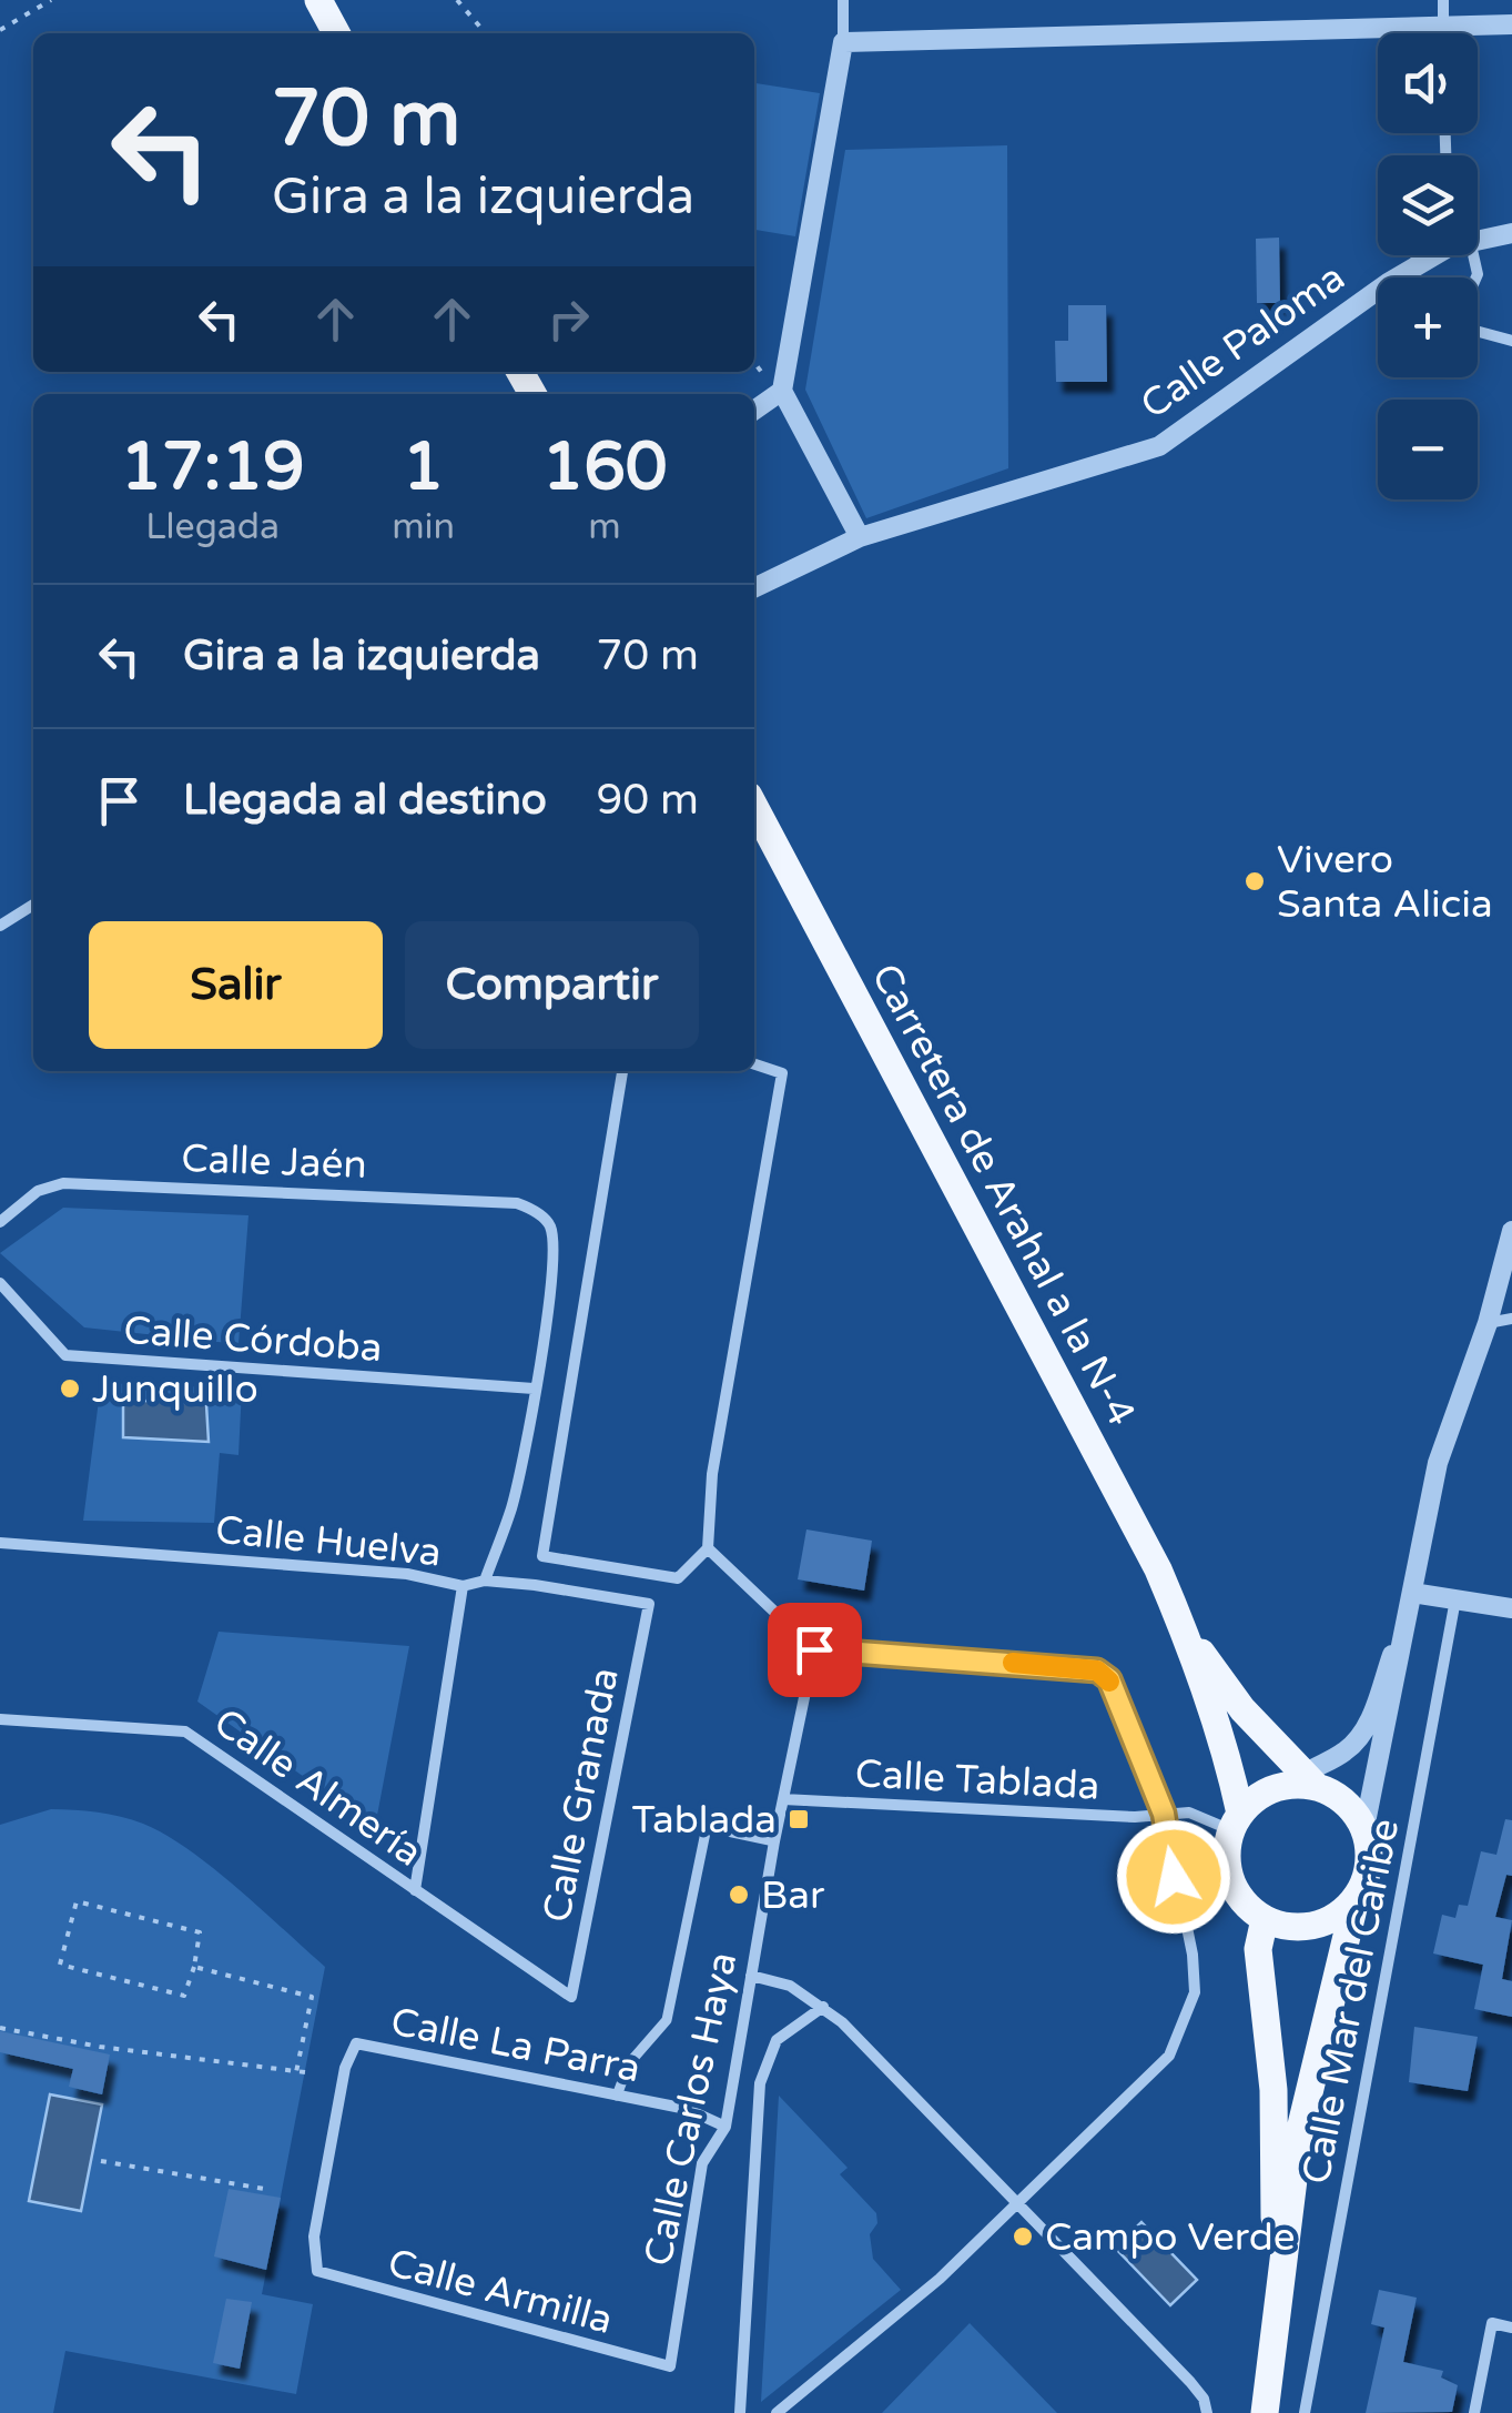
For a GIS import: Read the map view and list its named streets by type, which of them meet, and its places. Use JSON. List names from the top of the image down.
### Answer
{
  "streets": {
    "main road": ["Carretera de Arahal a la N-4"],
    "street": [
      "Calle Paloma",
      "Calle Jaén",
      "Calle Córdoba",
      "Calle Huelva",
      "Calle Tablada",
      "Calle Almería",
      "Calle Granada",
      "Calle Mar del Caribe",
      "Calle La Parra",
      "Calle Carlos Haya",
      "Calle Armilla"
    ]
  },
  "crossings": [
    ["Calle Jaén", "Calle Córdoba"],
    ["Carretera de Arahal a la N-4", "Calle Tablada"],
    ["Calle Huelva", "Calle Granada"],
    ["Calle Tablada", "Calle Carlos Haya"],
    ["Calle Almería", "Calle Granada"],
    ["Calle La Parra", "Calle Carlos Haya"],
    ["Calle La Parra", "Calle Armilla"],
    ["Calle Carlos Haya", "Calle Armilla"]
  ],
  "places": {
    "other": [
      "Vivero Santa Alicia",
      "Junquillo",
      "Bar",
      "Campo Verde"
    ],
    "transit": ["Tablada"]
  },
  "page": {
    "map_buttons": ["+", "−"],
    "turn": ["70 m", "Gira a la izquierda"],
    "eta": [
      "17:19",
      "Llegada",
      "1",
      "min",
      "160",
      "m"
    ],
    "list": [
      {
        "name": "Gira a la izquierda",
        "value": "70 m"
      },
      {
        "name": "Llegada al destino",
        "value": "90 m"
      }
    ],
    "buttons": ["Salir", "Compartir"]
  }
}
